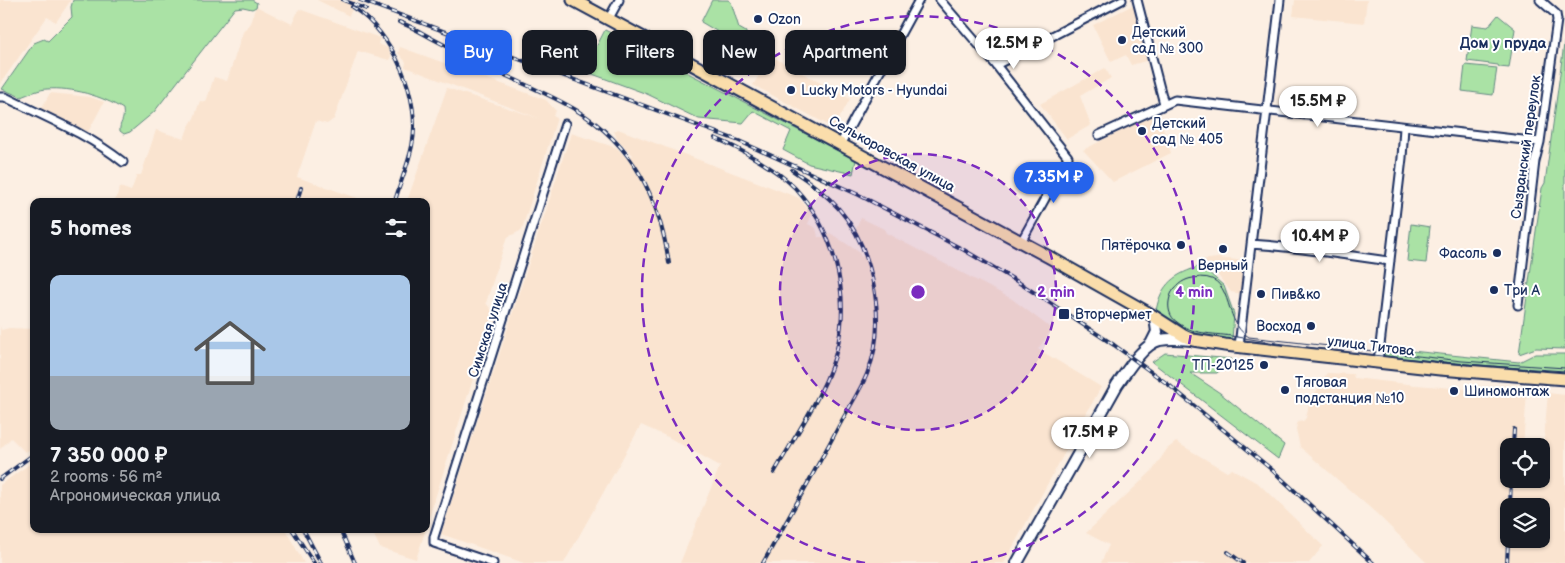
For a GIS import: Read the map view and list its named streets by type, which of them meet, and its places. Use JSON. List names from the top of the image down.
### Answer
{
  "streets": {
    "main road": ["Селькоровская улица", "улица Титова"],
    "street": ["Сызранский переулок", "Симская улица"]
  },
  "crossings": [
    ["Селькоровская улица", "улица Титова"]
  ],
  "districts": ["Дом у пруда"],
  "places": {
    "other": [
      "Ozon",
      "Детский сад № 300",
      "Lucky Motors - Hyundai",
      "Детский сад № 405",
      "Пятёрочка",
      "Верный",
      "Фасоль",
      "Три А",
      "Пив&ко",
      "Восход",
      "ТП-20125",
      "Тяговая подстанция №10",
      "Шиномонтаж"
    ],
    "transit": ["Вторчермет"]
  },
  "page": {
    "price": [
      "12.5M ₽",
      "15.5M ₽",
      "7.35M ₽",
      "10.4M ₽",
      "17.5M ₽"
    ],
    "chip": [
      "Buy",
      "Rent",
      "Filters",
      "New",
      "Apartment"
    ],
    "heading": "5 homes",
    "list": [
      {
        "name": "7 350 000 ₽",
        "note": "2 rooms · 56 m² · Агрономическая улица"
      }
    ]
  },
  "rings": ["2 min", "4 min"]
}
